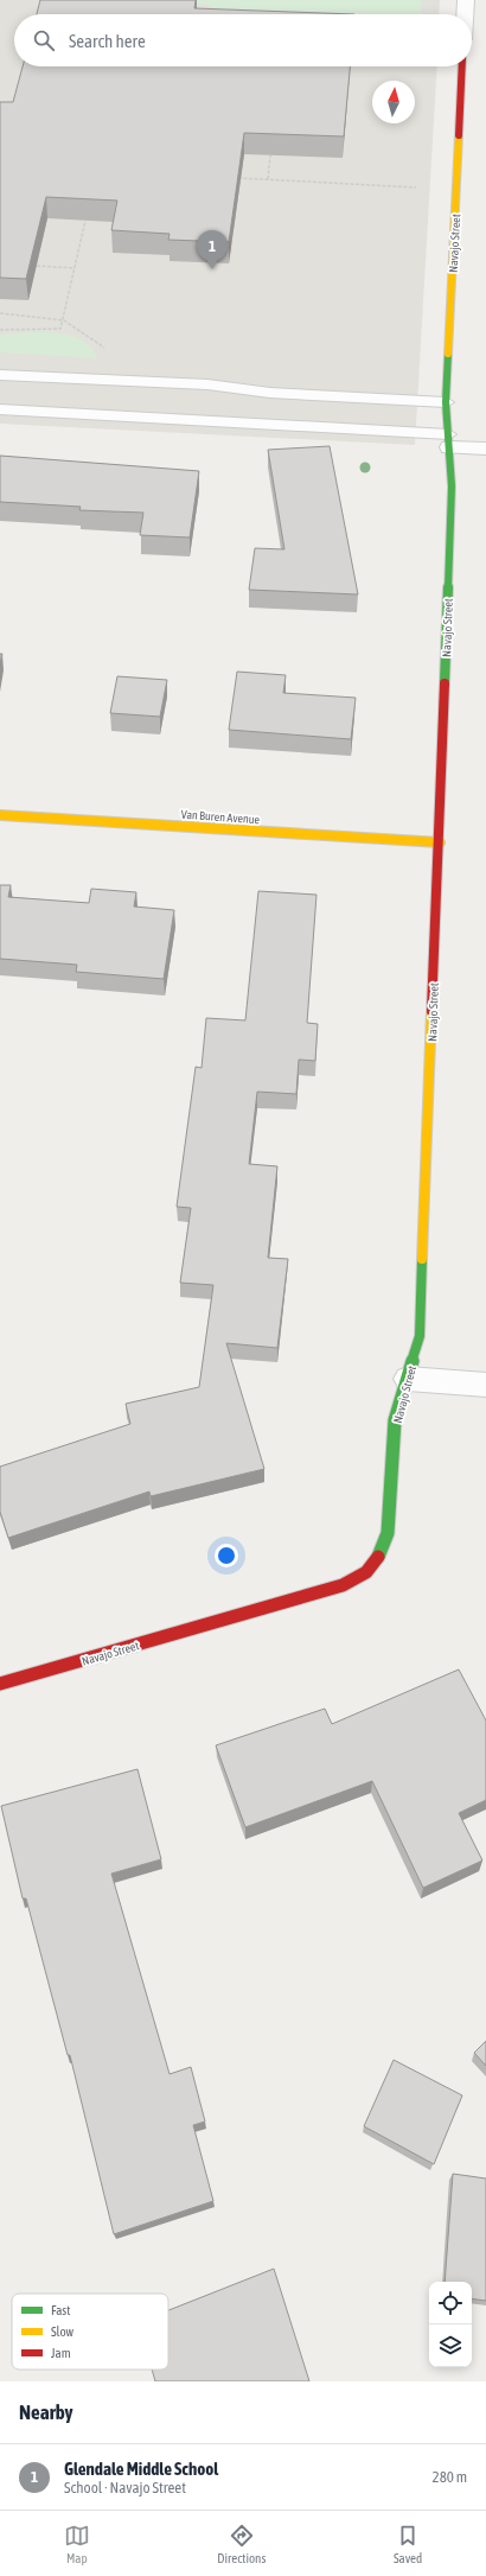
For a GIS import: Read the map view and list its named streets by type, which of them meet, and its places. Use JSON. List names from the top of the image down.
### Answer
{
  "streets": {
    "street": ["Navajo Street", "Van Buren Avenue"]
  },
  "crossings": [
    ["Navajo Street", "Van Buren Avenue"]
  ],
  "legend": ["Fast", "Slow", "Jam"],
  "north": "top",
  "page": {
    "search": "Search here",
    "pins": "1",
    "heading": "Nearby",
    "list": [
      {
        "mark": "1",
        "name": "Glendale Middle School",
        "note": "School · Navajo Street",
        "value": "280 m"
      }
    ],
    "nav": ["Map", "Directions", "Saved"]
  }
}
